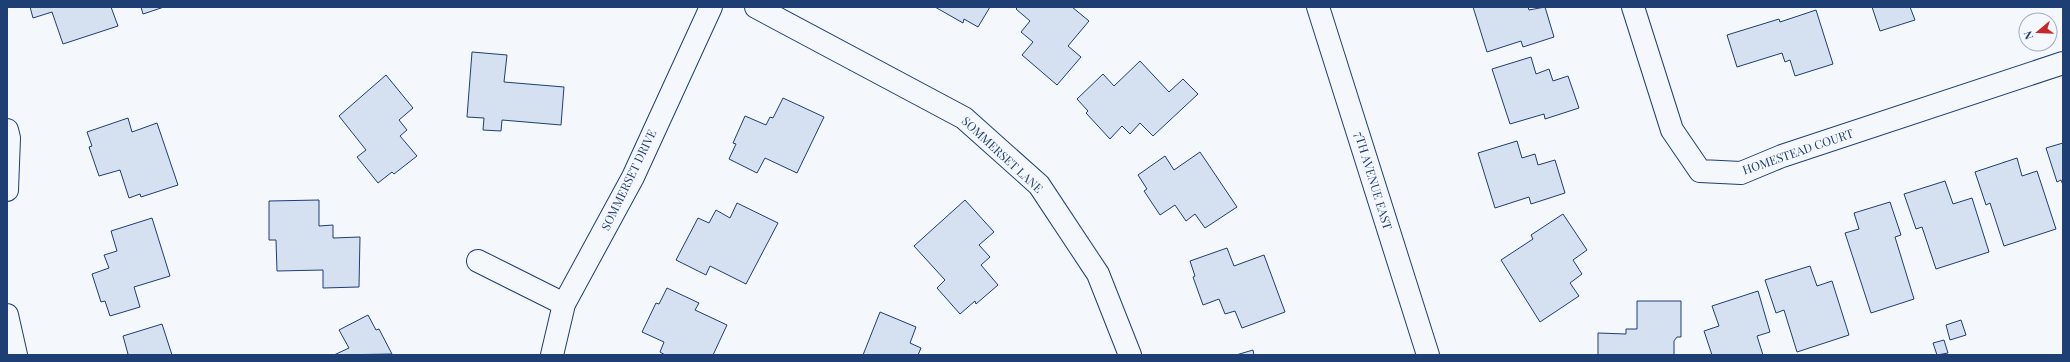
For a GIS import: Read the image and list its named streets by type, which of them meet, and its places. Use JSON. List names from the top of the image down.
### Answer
{
  "streets": {
    "street": [
      "HOMESTEAD COURT",
      "SOMMERSET LANE",
      "SOMMERSET DRIVE",
      "7TH AVENUE EAST"
    ]
  },
  "north": "left"
}
